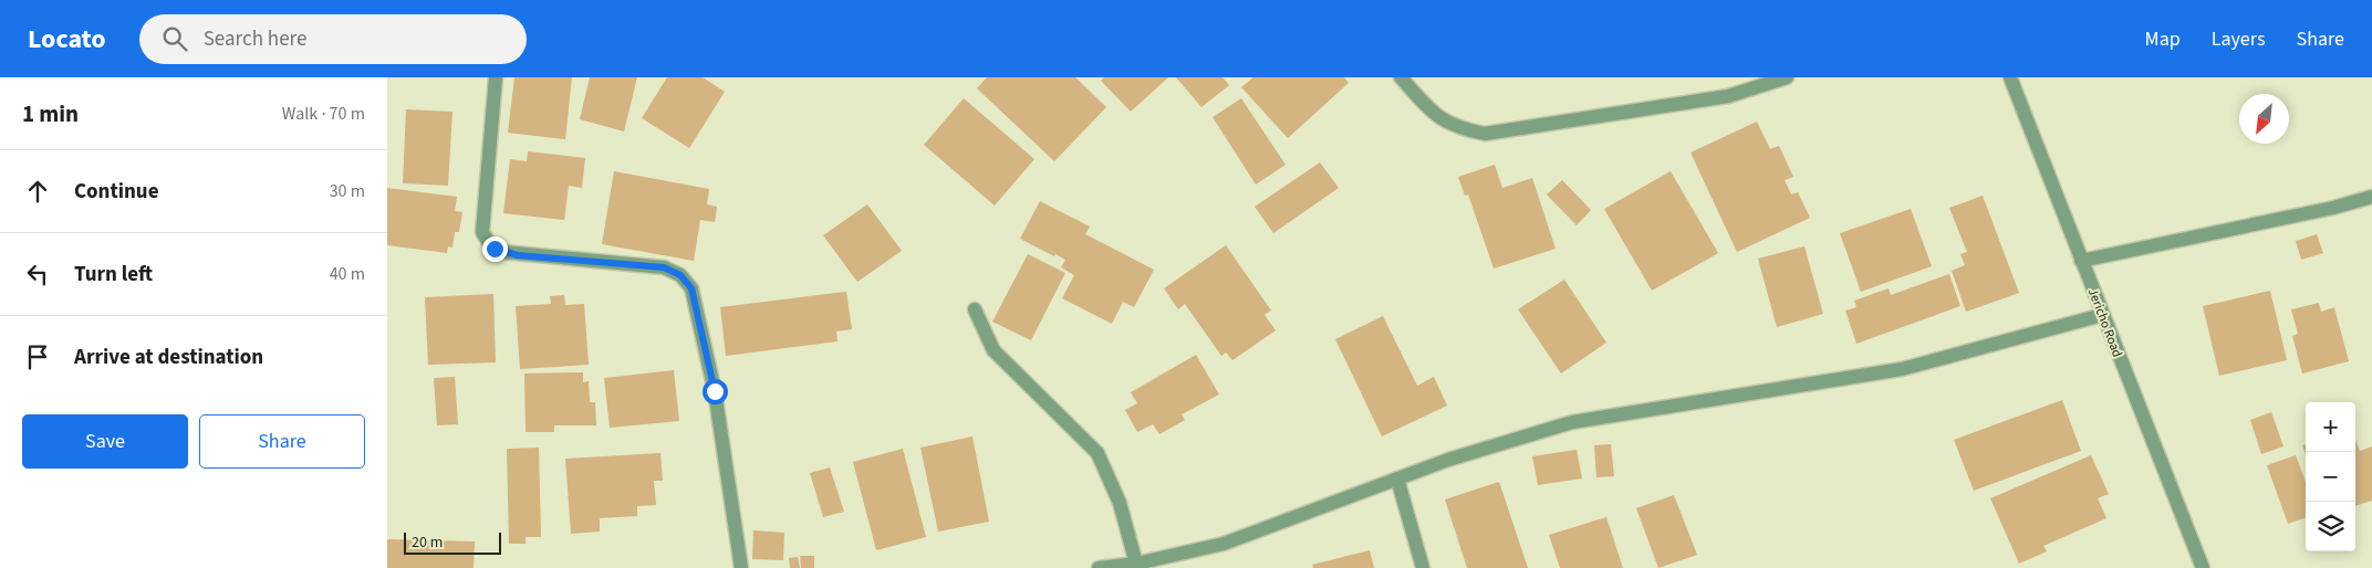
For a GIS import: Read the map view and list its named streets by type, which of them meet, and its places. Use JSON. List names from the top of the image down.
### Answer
{
  "streets": {
    "street": ["Jericho Road"]
  },
  "scale_bar": "20 m",
  "north": "bottom left",
  "page": {
    "header": "Locato",
    "search": "Search here",
    "nav": ["Map", "Layers", "Share"],
    "heading": ["1 min", "Walk · 70 m"],
    "list": [
      ["Continue", "30 m"],
      ["Turn left", "40 m"],
      "Arrive at destination"
    ],
    "buttons": ["Save", "Share"],
    "map_buttons": ["+", "−"],
    "scale": "20 m"
  }
}
